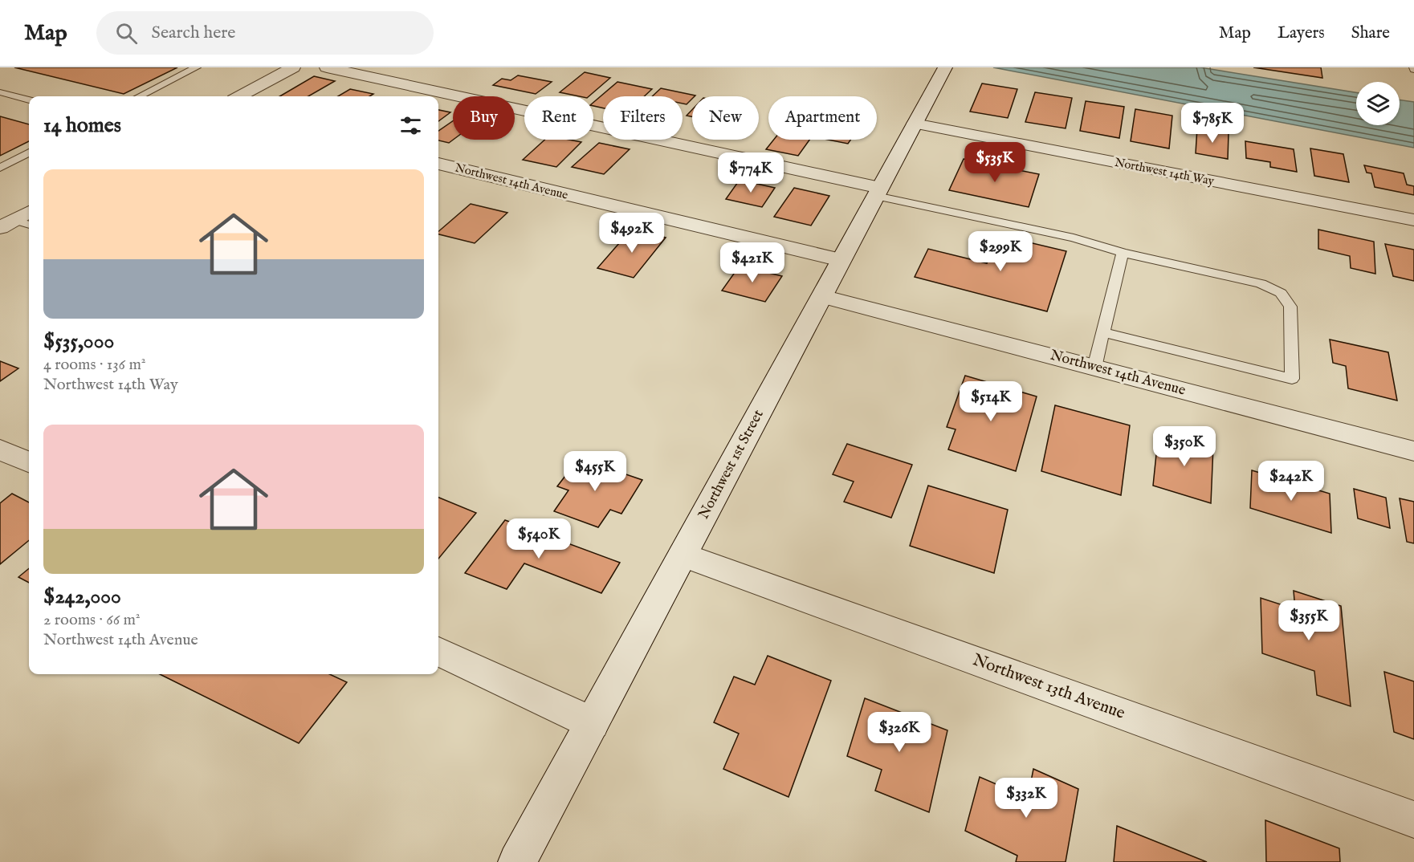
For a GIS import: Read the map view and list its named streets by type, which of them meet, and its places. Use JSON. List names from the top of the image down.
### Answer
{
  "streets": {
    "street": [
      "Northwest 14th Way",
      "Northwest 14th Avenue",
      "Northwest 1st Street",
      "Northwest 13th Avenue"
    ]
  },
  "crossings": [
    ["Northwest 14th Way", "Northwest 1st Street"],
    ["Northwest 14th Avenue", "Northwest 1st Street"],
    ["Northwest 1st Street", "Northwest 13th Avenue"]
  ],
  "page": {
    "header": "Map",
    "search": "Search here",
    "nav": ["Map", "Layers", "Share"],
    "chip": [
      "Buy",
      "Rent",
      "Filters",
      "New",
      "Apartment"
    ],
    "heading": "14 homes",
    "price": [
      "$785K",
      "$535K",
      "$774K",
      "$492K",
      "$299K",
      "$421K",
      "$514K",
      "$350K",
      "$455K",
      "$242K",
      "$540K",
      "$355K",
      "$326K",
      "$332K"
    ],
    "list": [
      {
        "name": "$535,000",
        "note": "4 rooms · 136 m² · Northwest 14th Way"
      },
      {
        "name": "$242,000",
        "note": "2 rooms · 66 m² · Northwest 14th Avenue"
      }
    ]
  }
}
